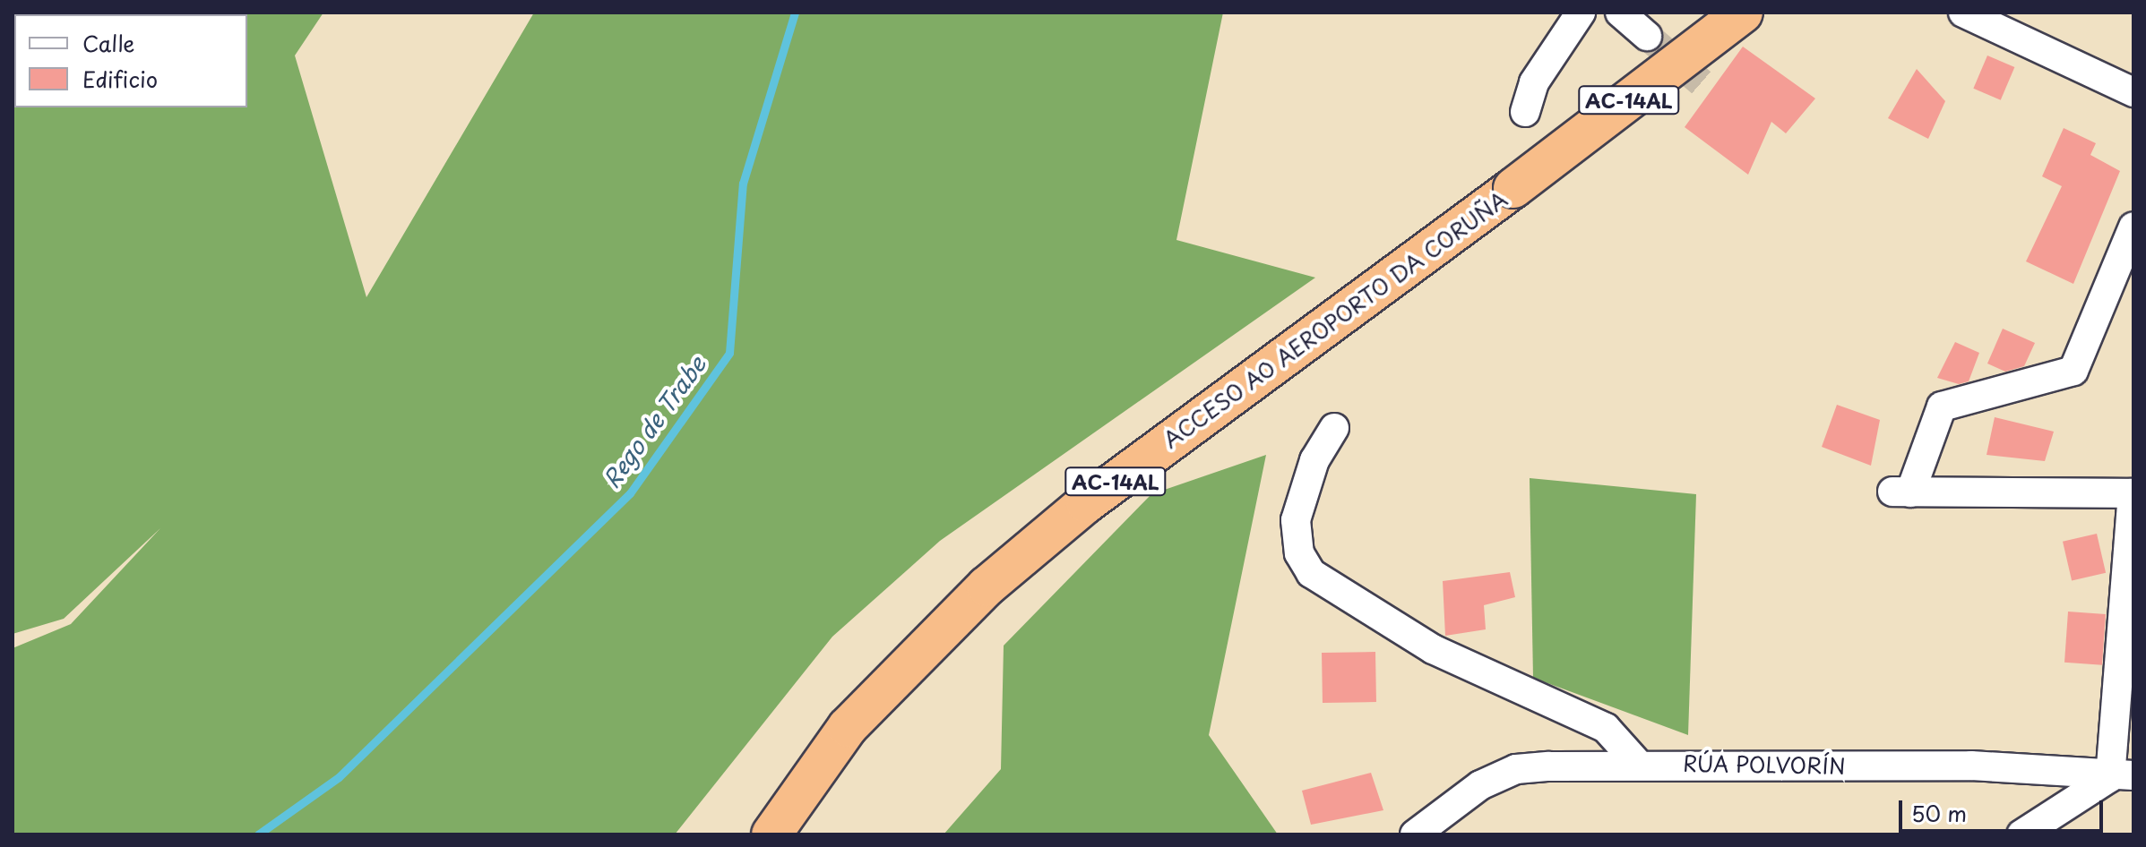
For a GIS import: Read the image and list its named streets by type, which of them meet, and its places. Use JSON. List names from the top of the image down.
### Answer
{
  "streets": {
    "highway": ["AC-14AL", "ACCESO AO AEROPORTO DA CORUÑA"],
    "street": ["RÚA POLVORÍN"]
  },
  "water": ["Rego de Trabe"],
  "legend": ["Calle", "Edificio"],
  "scale_bar": "50 m"
}
